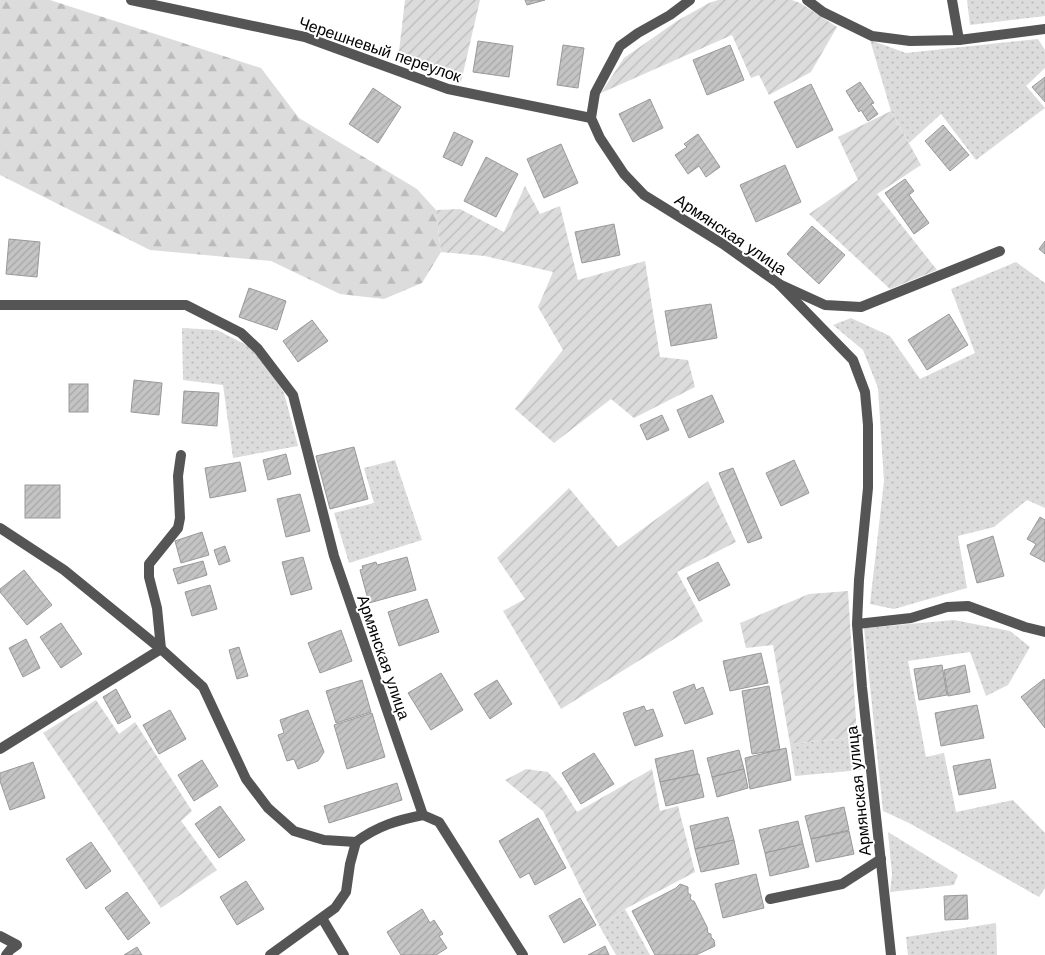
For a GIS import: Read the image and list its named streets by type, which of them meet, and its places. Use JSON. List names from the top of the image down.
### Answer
{
  "streets": {
    "street": ["Черешневый переулок", "Армянская улица"]
  },
  "crossings": [
    ["Черешневый переулок", "Армянская улица"]
  ]
}
